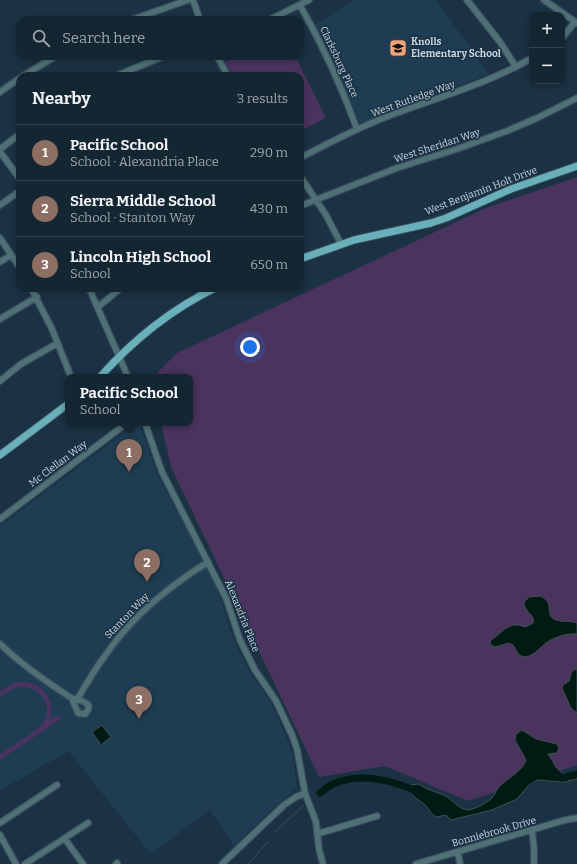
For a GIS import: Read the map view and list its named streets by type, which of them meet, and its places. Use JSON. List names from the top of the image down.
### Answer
{
  "streets": {
    "main road": ["West Benjamin Holt Drive"],
    "street": [
      "Clarksburg Place",
      "West Rutledge Way",
      "West Sheridan Way",
      "Mc Clellan Way",
      "Stanton Way",
      "Alexandria Place",
      "Bonniebrook Drive"
    ]
  },
  "crossings": [
    ["Clarksburg Place", "West Rutledge Way"],
    ["Stanton Way", "Alexandria Place"]
  ],
  "places": {
    "school or university": ["Knolls Elementary School"]
  },
  "page": {
    "map_buttons": ["+", "−"],
    "search": "Search here",
    "heading": ["Nearby", "3 results"],
    "list": [
      {
        "mark": "1",
        "name": "Pacific School",
        "note": "School · Alexandria Place",
        "value": "290 m"
      },
      {
        "mark": "2",
        "name": "Sierra Middle School",
        "note": "School · Stanton Way",
        "value": "430 m"
      },
      {
        "mark": "3",
        "name": "Lincoln High School",
        "note": "School",
        "value": "650 m"
      }
    ],
    "popup": ["Pacific School", "School"],
    "pins": ["1", "2", "3"]
  }
}
